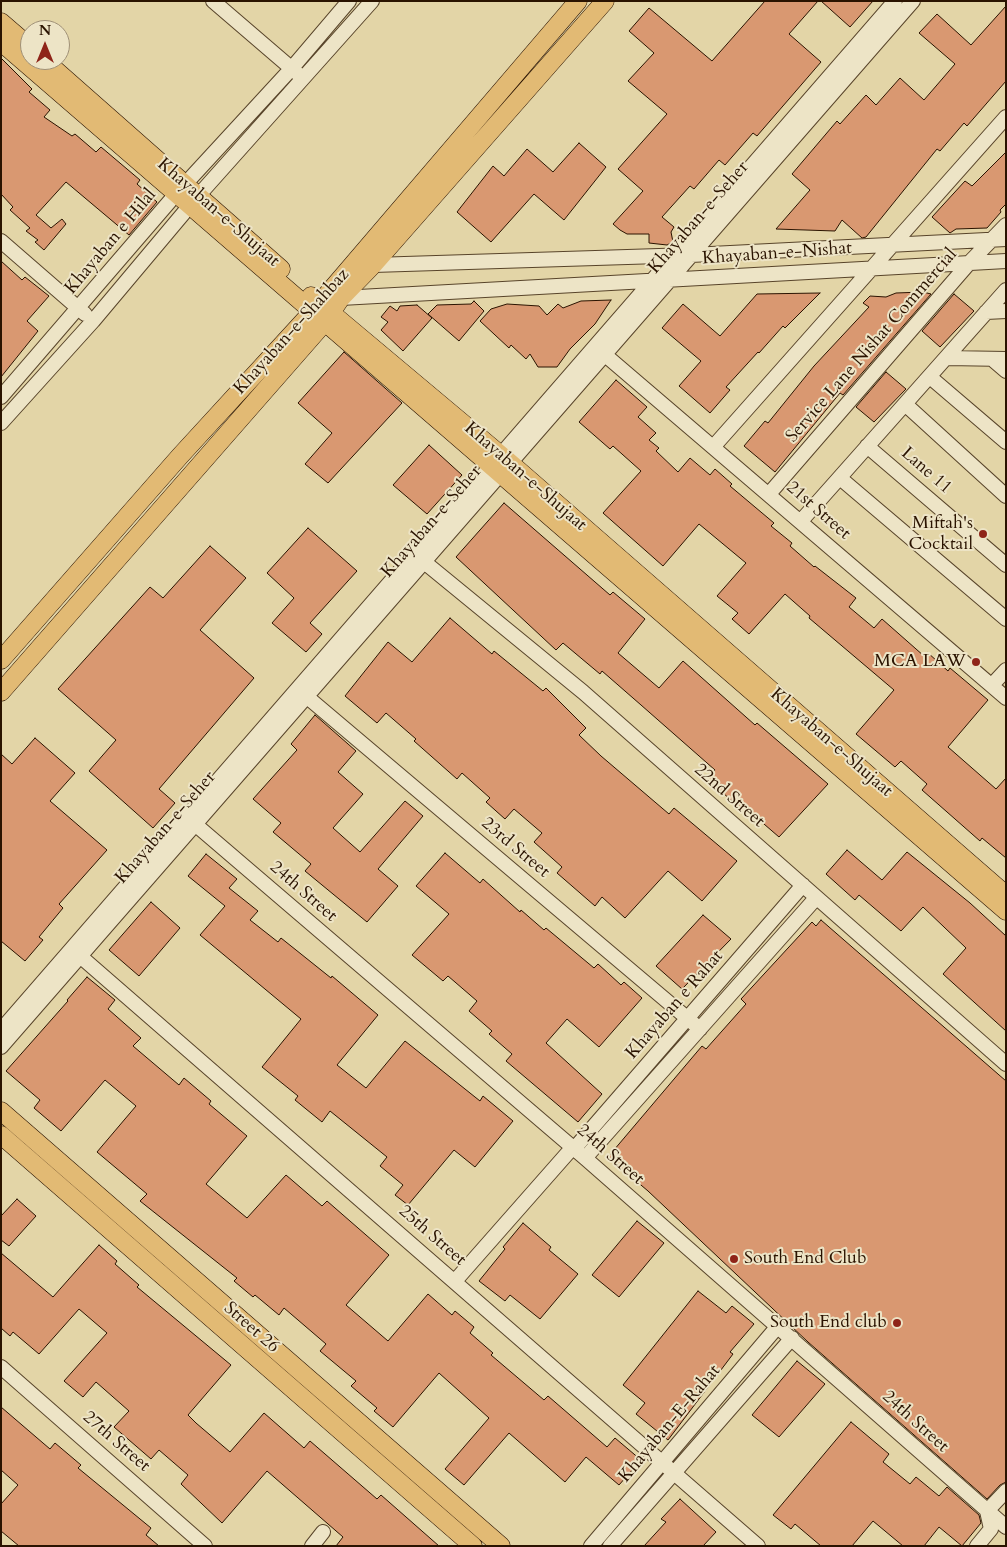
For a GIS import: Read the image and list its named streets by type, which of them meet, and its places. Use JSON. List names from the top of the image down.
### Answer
{
  "streets": {
    "main road": ["Khayaban-e-Shujaat", "Khayaban-e-Shahbaz", "Street 26"],
    "street": [
      "Khayaban-e-Seher",
      "Khayaban e Hilal",
      "Khayaban-e-Nishat",
      "Service Lane Nishat Commercial",
      "Lane 11",
      "21st Street",
      "22nd Street",
      "23rd Street",
      "24th Street",
      "Khayaban e Rahat",
      "25th Street",
      "Khayaban-E-Rahat",
      "27th Street"
    ]
  },
  "crossings": [
    ["Khayaban-e-Shujaat", "Khayaban-e-Seher"],
    ["Khayaban-e-Shujaat", "Khayaban e Hilal"],
    ["Khayaban-e-Shujaat", "Khayaban-e-Nishat"],
    ["Khayaban-e-Shujaat", "Khayaban-e-Shahbaz"],
    ["Khayaban-e-Seher", "Khayaban-e-Nishat"],
    ["Khayaban-e-Seher", "21st Street"],
    ["Khayaban-e-Seher", "22nd Street"],
    ["Khayaban-e-Seher", "23rd Street"],
    ["Khayaban-e-Seher", "24th Street"],
    ["Khayaban-e-Seher", "25th Street"],
    ["Khayaban-e-Nishat", "Khayaban-e-Shahbaz"],
    ["Khayaban-e-Nishat", "Service Lane Nishat Commercial"],
    ["Service Lane Nishat Commercial", "21st Street"],
    ["22nd Street", "Khayaban e Rahat"],
    ["23rd Street", "Khayaban e Rahat"],
    ["24th Street", "Khayaban e Rahat"],
    ["24th Street", "Khayaban-E-Rahat"],
    ["Khayaban e Rahat", "25th Street"],
    ["25th Street", "Khayaban-E-Rahat"]
  ],
  "places": [
    "Miftah's Cocktail",
    "MCA LAW",
    "South End Club",
    "South End club"
  ],
  "north": "top"
}
